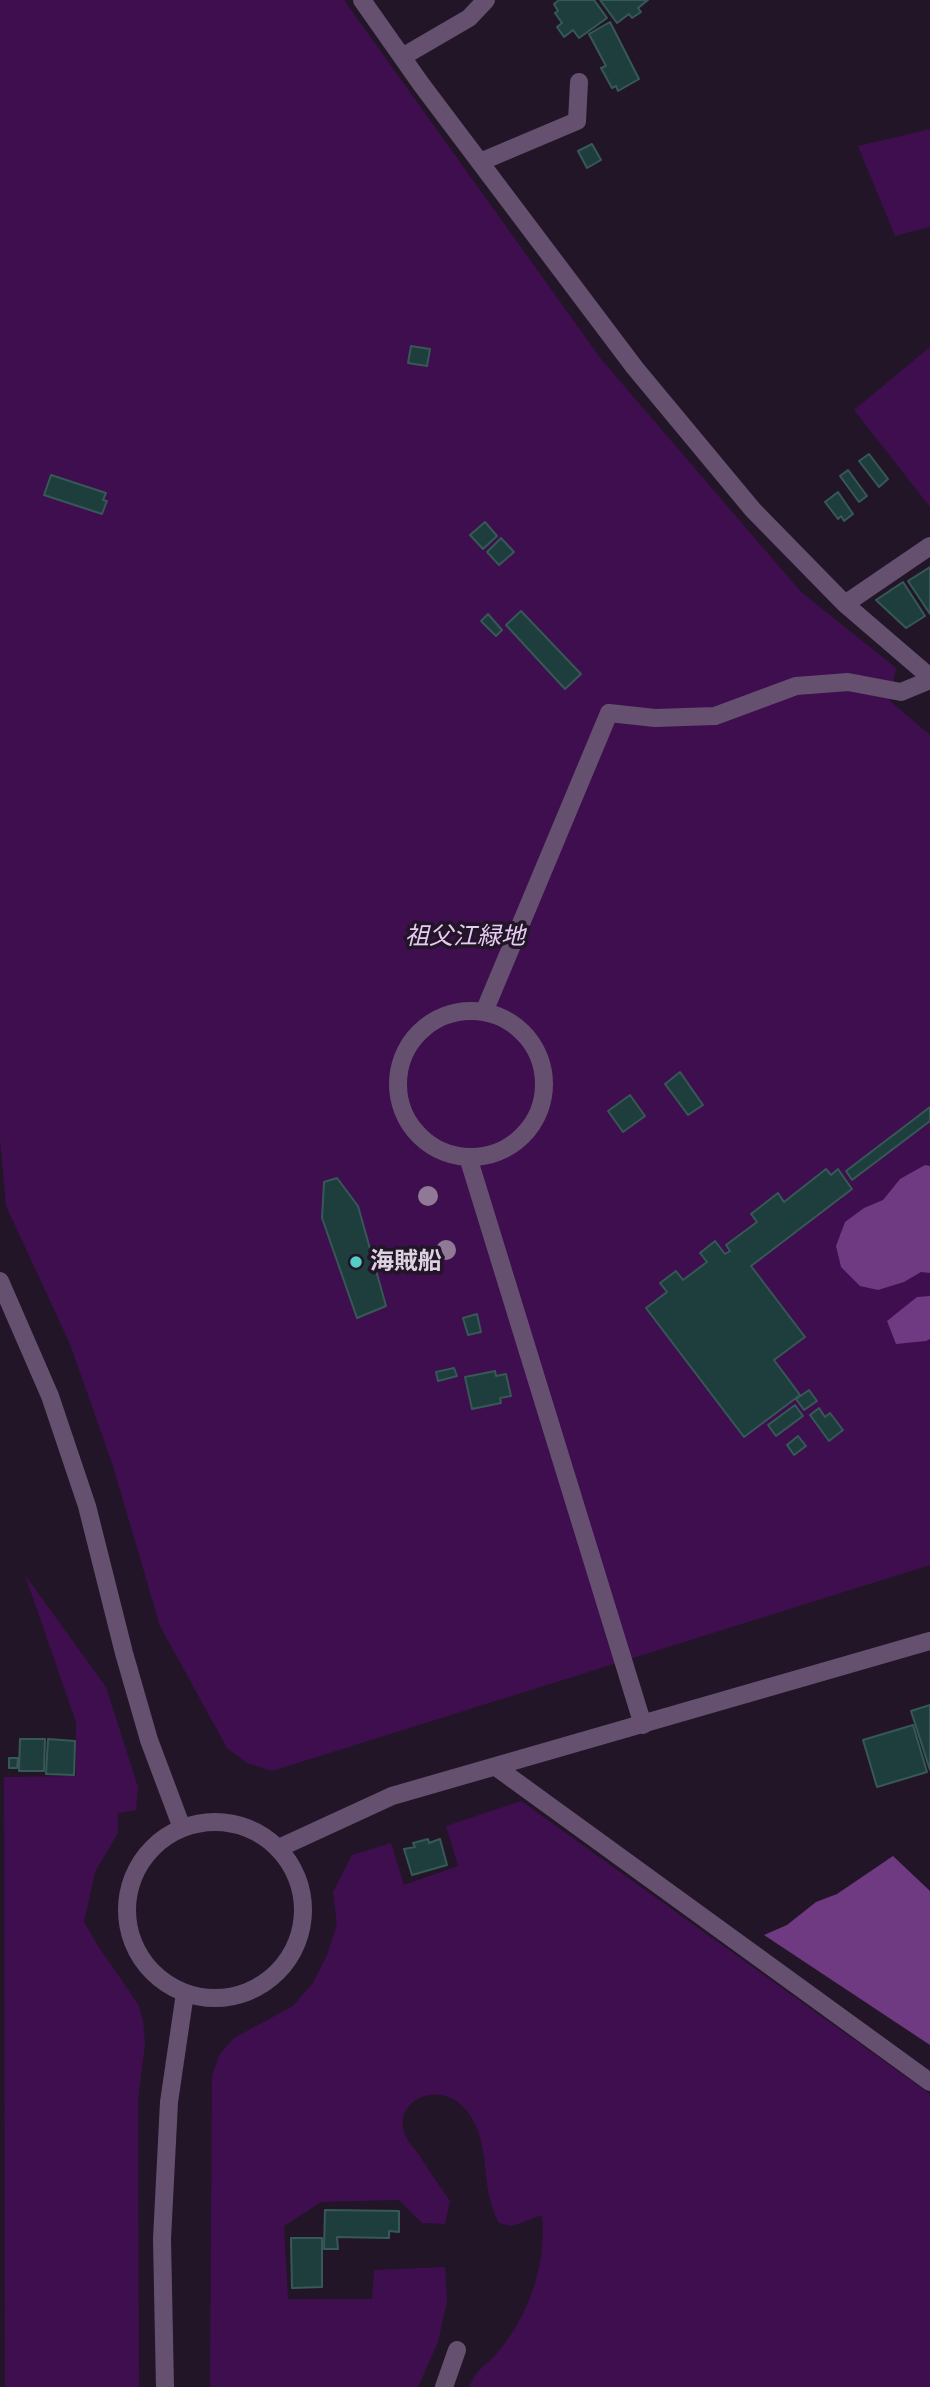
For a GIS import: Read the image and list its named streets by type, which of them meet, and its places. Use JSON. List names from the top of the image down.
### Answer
{
  "parks": ["祖父江緑地"],
  "places": ["海賊船"]
}
